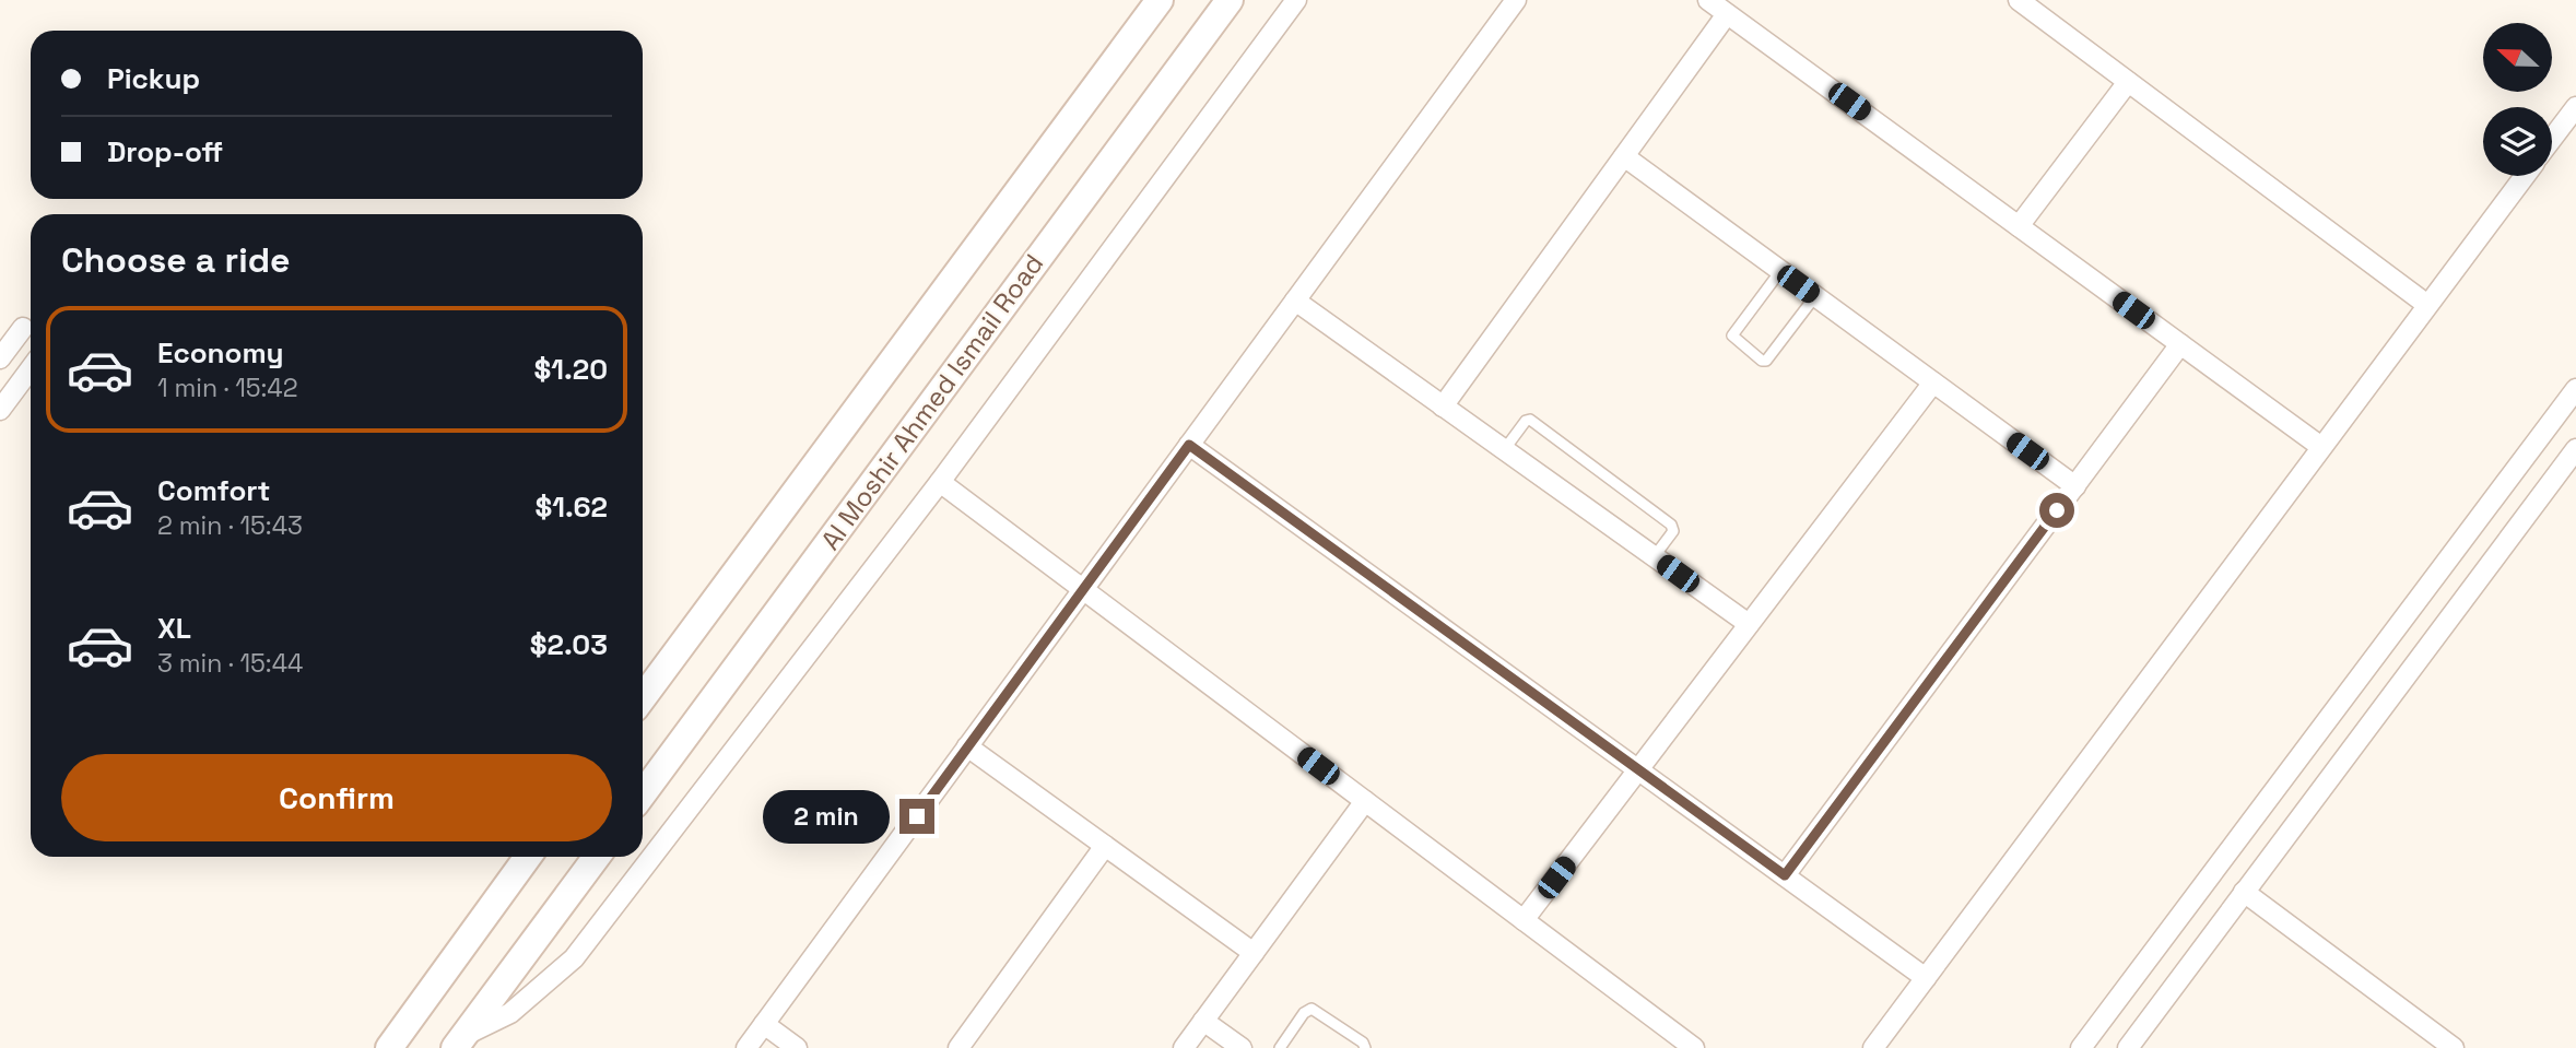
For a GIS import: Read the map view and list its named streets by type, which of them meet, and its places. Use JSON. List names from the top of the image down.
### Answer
{
  "streets": {
    "street": ["Al Moshir Ahmed Ismail Road"]
  },
  "north": "left",
  "page": {
    "banner": ["Pickup", "Drop-off"],
    "heading": "Choose a ride",
    "list": [
      {
        "name": "Economy",
        "note": "1 min · 15:42",
        "value": "$1.20"
      },
      {
        "name": "Comfort",
        "note": "2 min · 15:43",
        "value": "$1.62"
      },
      {
        "name": "XL",
        "note": "3 min · 15:44",
        "value": "$2.03"
      }
    ],
    "buttons": "Confirm",
    "bubble": "2 min"
  }
}
